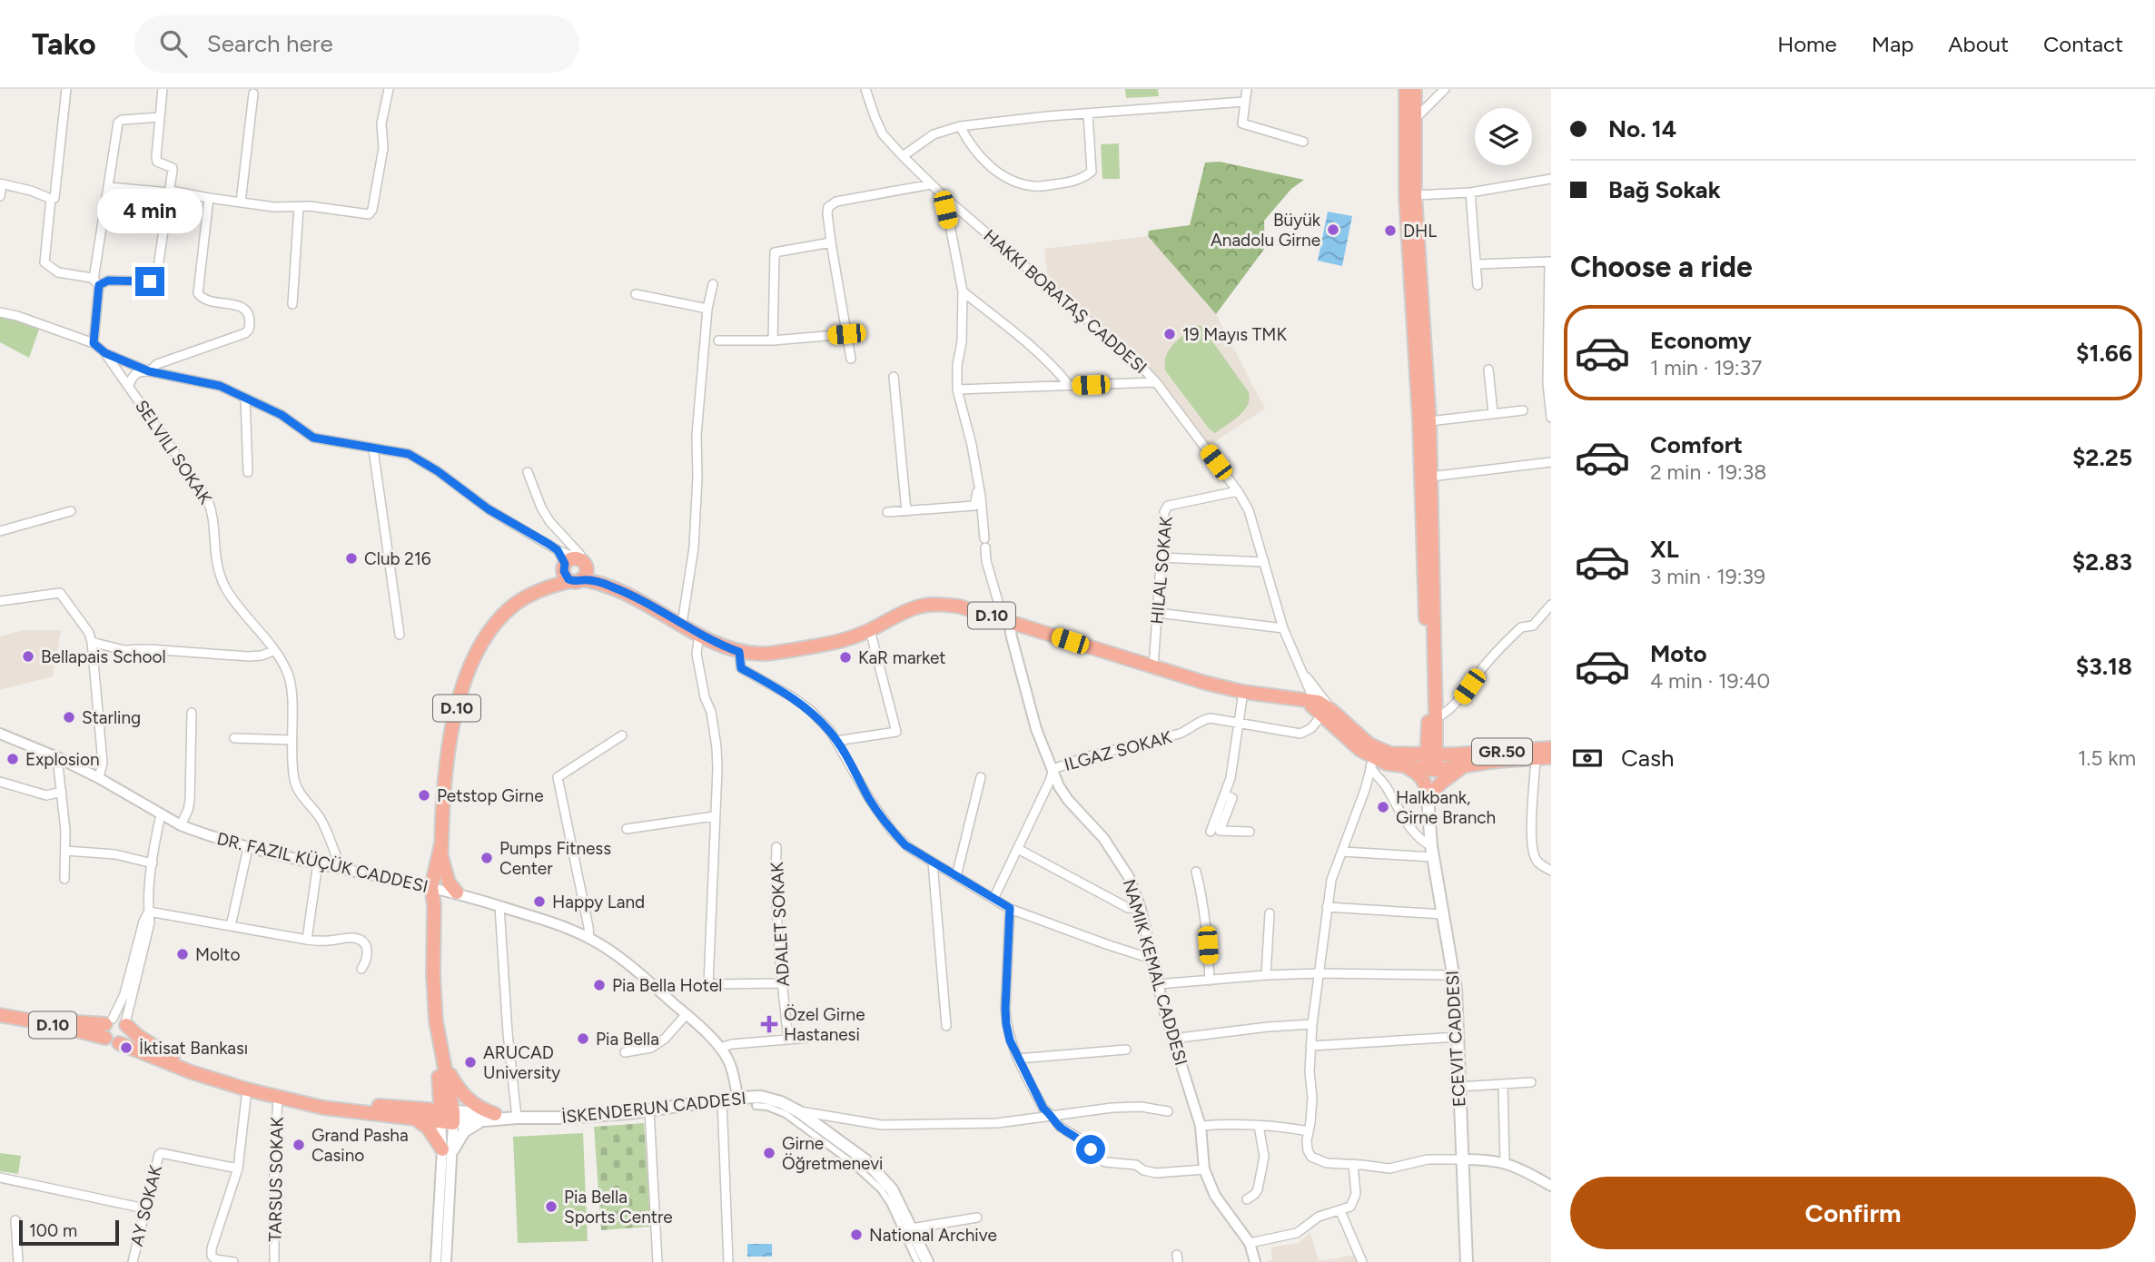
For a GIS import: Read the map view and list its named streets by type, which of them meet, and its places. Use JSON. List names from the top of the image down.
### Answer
{
  "streets": {
    "main road": [
      "D.10",
      "GR.50",
      "ECEVIT CADDESI",
      "İSKENDERUN CADDESI"
    ],
    "street": [
      "SELVILI SOKAK",
      "HILAL SOKAK",
      "ILGAZ SOKAK",
      "ADALET SOKAK",
      "TARSUS SOKAK",
      "AY SOKAK"
    ]
  },
  "crossings": [
    ["HILAL SOKAK", "D.10"],
    ["D.10", "ILGAZ SOKAK"],
    ["D.10", "İSKENDERUN CADDESI"],
    ["D.10", "TARSUS SOKAK"],
    ["GR.50", "ECEVIT CADDESI"]
  ],
  "places": {
    "other": [
      "Büyük Anadolu Girne",
      "DHL",
      "19 Mayıs TMK",
      "Club 216",
      "Bellapais School",
      "KaR market",
      "Starling",
      "Explosion",
      "Petstop Girne",
      "Halkbank, Girne Branch",
      "Pumps Fitness Center",
      "Happy Land",
      "Molto",
      "Pia Bella Hotel",
      "Pia Bella",
      "İktisat Bankası",
      "ARUCAD University",
      "Grand Pasha Casino",
      "Girne Öğretmenevi",
      "Pia Bella Sports Centre",
      "National Archive"
    ],
    "health": ["Özel Girne Hastanesi"]
  },
  "scale_bar": "100 m",
  "page": {
    "header": "Tako",
    "search": "Search here",
    "nav": [
      "Home",
      "Map",
      "About",
      "Contact"
    ],
    "banner": ["No. 14", "Bağ Sokak"],
    "bubble": "4 min",
    "heading": "Choose a ride",
    "list": [
      {
        "name": "Economy",
        "note": "1 min · 19:37",
        "value": "$1.66"
      },
      {
        "name": "Comfort",
        "note": "2 min · 19:38",
        "value": "$2.25"
      },
      {
        "name": "XL",
        "note": "3 min · 19:39",
        "value": "$2.83"
      },
      {
        "name": "Moto",
        "note": "4 min · 19:40",
        "value": "$3.18"
      }
    ],
    "pay": ["Cash", "1.5 km"],
    "buttons": "Confirm",
    "scale": "100 m"
  }
}
